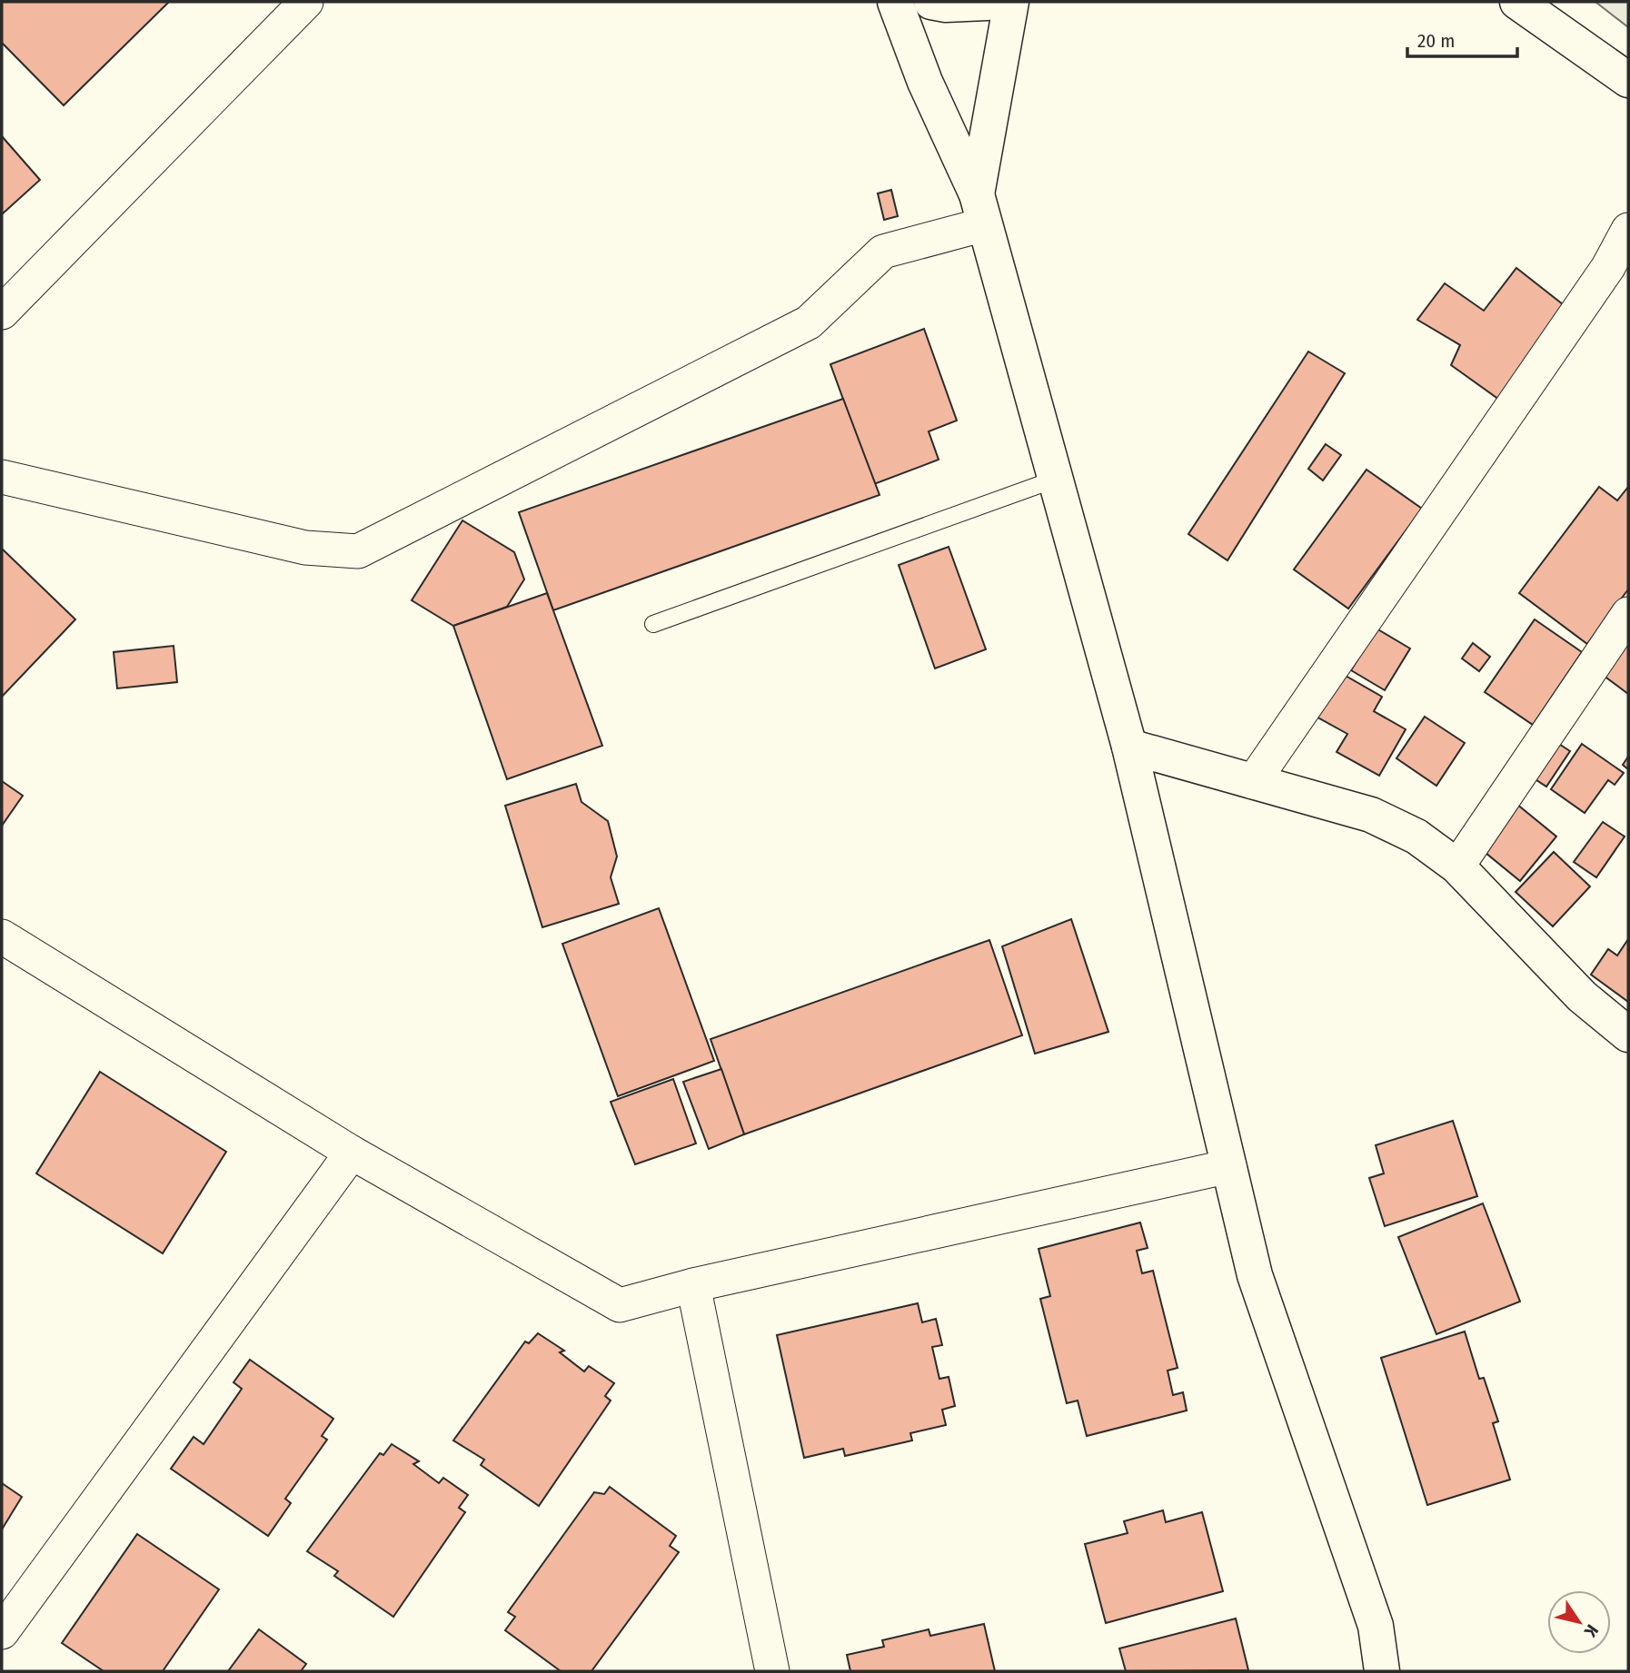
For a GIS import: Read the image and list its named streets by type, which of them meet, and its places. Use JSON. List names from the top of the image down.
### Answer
{
  "scale_bar": "20 m",
  "north": "bottom right"
}
